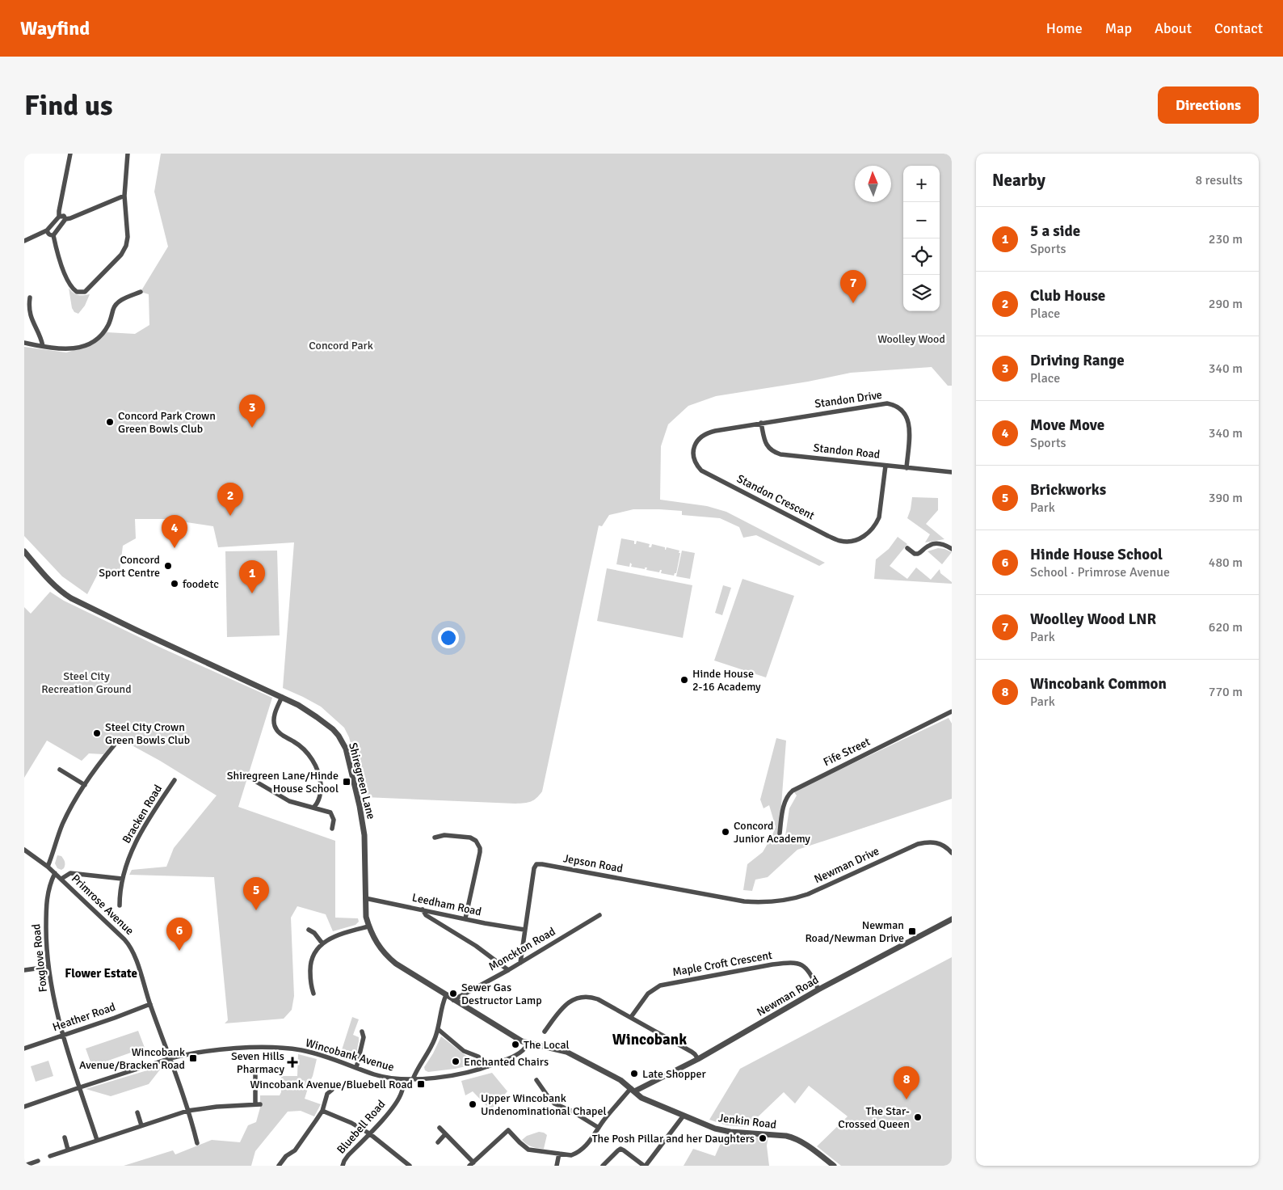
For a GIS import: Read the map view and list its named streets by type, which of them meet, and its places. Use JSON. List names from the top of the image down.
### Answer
{
  "streets": {
    "street": [
      "Standon Drive",
      "Standon Road",
      "Standon Crescent",
      "Fife Street",
      "Shiregreen Lane",
      "Bracken Road",
      "Jepson Road",
      "Newman Drive",
      "Primrose Avenue",
      "Leedham Road",
      "Monckton Road",
      "Foxglove Road",
      "Maple Croft Crescent",
      "Newman Road",
      "Heather Road",
      "Wincobank Avenue",
      "Jenkin Road",
      "Bluebell Road"
    ]
  },
  "crossings": [
    ["Standon Drive", "Standon Road"],
    ["Standon Drive", "Standon Crescent"],
    ["Standon Road", "Standon Crescent"],
    ["Shiregreen Lane", "Leedham Road"],
    ["Shiregreen Lane", "Monckton Road"],
    ["Shiregreen Lane", "Wincobank Avenue"],
    ["Jepson Road", "Newman Drive"],
    ["Jepson Road", "Leedham Road"],
    ["Jepson Road", "Monckton Road"],
    ["Primrose Avenue", "Foxglove Road"],
    ["Primrose Avenue", "Heather Road"],
    ["Primrose Avenue", "Wincobank Avenue"],
    ["Foxglove Road", "Heather Road"],
    ["Foxglove Road", "Wincobank Avenue"],
    ["Maple Croft Crescent", "Newman Road"],
    ["Newman Road", "Jenkin Road"],
    ["Wincobank Avenue", "Bluebell Road"]
  ],
  "districts": ["Flower Estate", "Wincobank"],
  "parks": ["Woolley Wood", "Concord Park", "Steel City Recreation Ground"],
  "places": {
    "other": [
      "Concord Park Crown Green Bowls Club",
      "Concord Sport Centre",
      "foodetc",
      "Hinde House 2-16 Academy",
      "Steel City Crown Green Bowls Club",
      "Concord Junior Academy",
      "Sewer Gas Destructor Lamp",
      "The Local",
      "Enchanted Chairs",
      "Late Shopper",
      "Upper Wincobank Undenominational Chapel",
      "The Star- Crossed Queen",
      "The Posh Pillar and her Daughters"
    ],
    "transit": [
      "Shiregreen Lane/Hinde House School",
      "Newman Road/Newman Drive",
      "Wincobank Avenue/Bracken Road",
      "Wincobank Avenue/Bluebell Road"
    ],
    "health": ["Seven Hills Pharmacy"]
  },
  "north": "top",
  "page": {
    "header": "Wayfind",
    "nav": [
      "Home",
      "Map",
      "About",
      "Contact"
    ],
    "buttons": "Directions",
    "title": "Find us",
    "heading": ["Nearby", "8 results"],
    "map_buttons": ["+", "−"],
    "list": [
      {
        "mark": "1",
        "name": "5 a side",
        "note": "Sports",
        "value": "230 m"
      },
      {
        "mark": "2",
        "name": "Club House",
        "note": "Place",
        "value": "290 m"
      },
      {
        "mark": "3",
        "name": "Driving Range",
        "note": "Place",
        "value": "340 m"
      },
      {
        "mark": "4",
        "name": "Move Move",
        "note": "Sports",
        "value": "340 m"
      },
      {
        "mark": "5",
        "name": "Brickworks",
        "note": "Park",
        "value": "390 m"
      },
      {
        "mark": "6",
        "name": "Hinde House School",
        "note": "School · Primrose Avenue",
        "value": "480 m"
      },
      {
        "mark": "7",
        "name": "Woolley Wood LNR",
        "note": "Park",
        "value": "620 m"
      },
      {
        "mark": "8",
        "name": "Wincobank Common",
        "note": "Park",
        "value": "770 m"
      }
    ],
    "pins": [
      "7",
      "3",
      "2",
      "4",
      "1",
      "5",
      "6",
      "8"
    ]
  }
}
